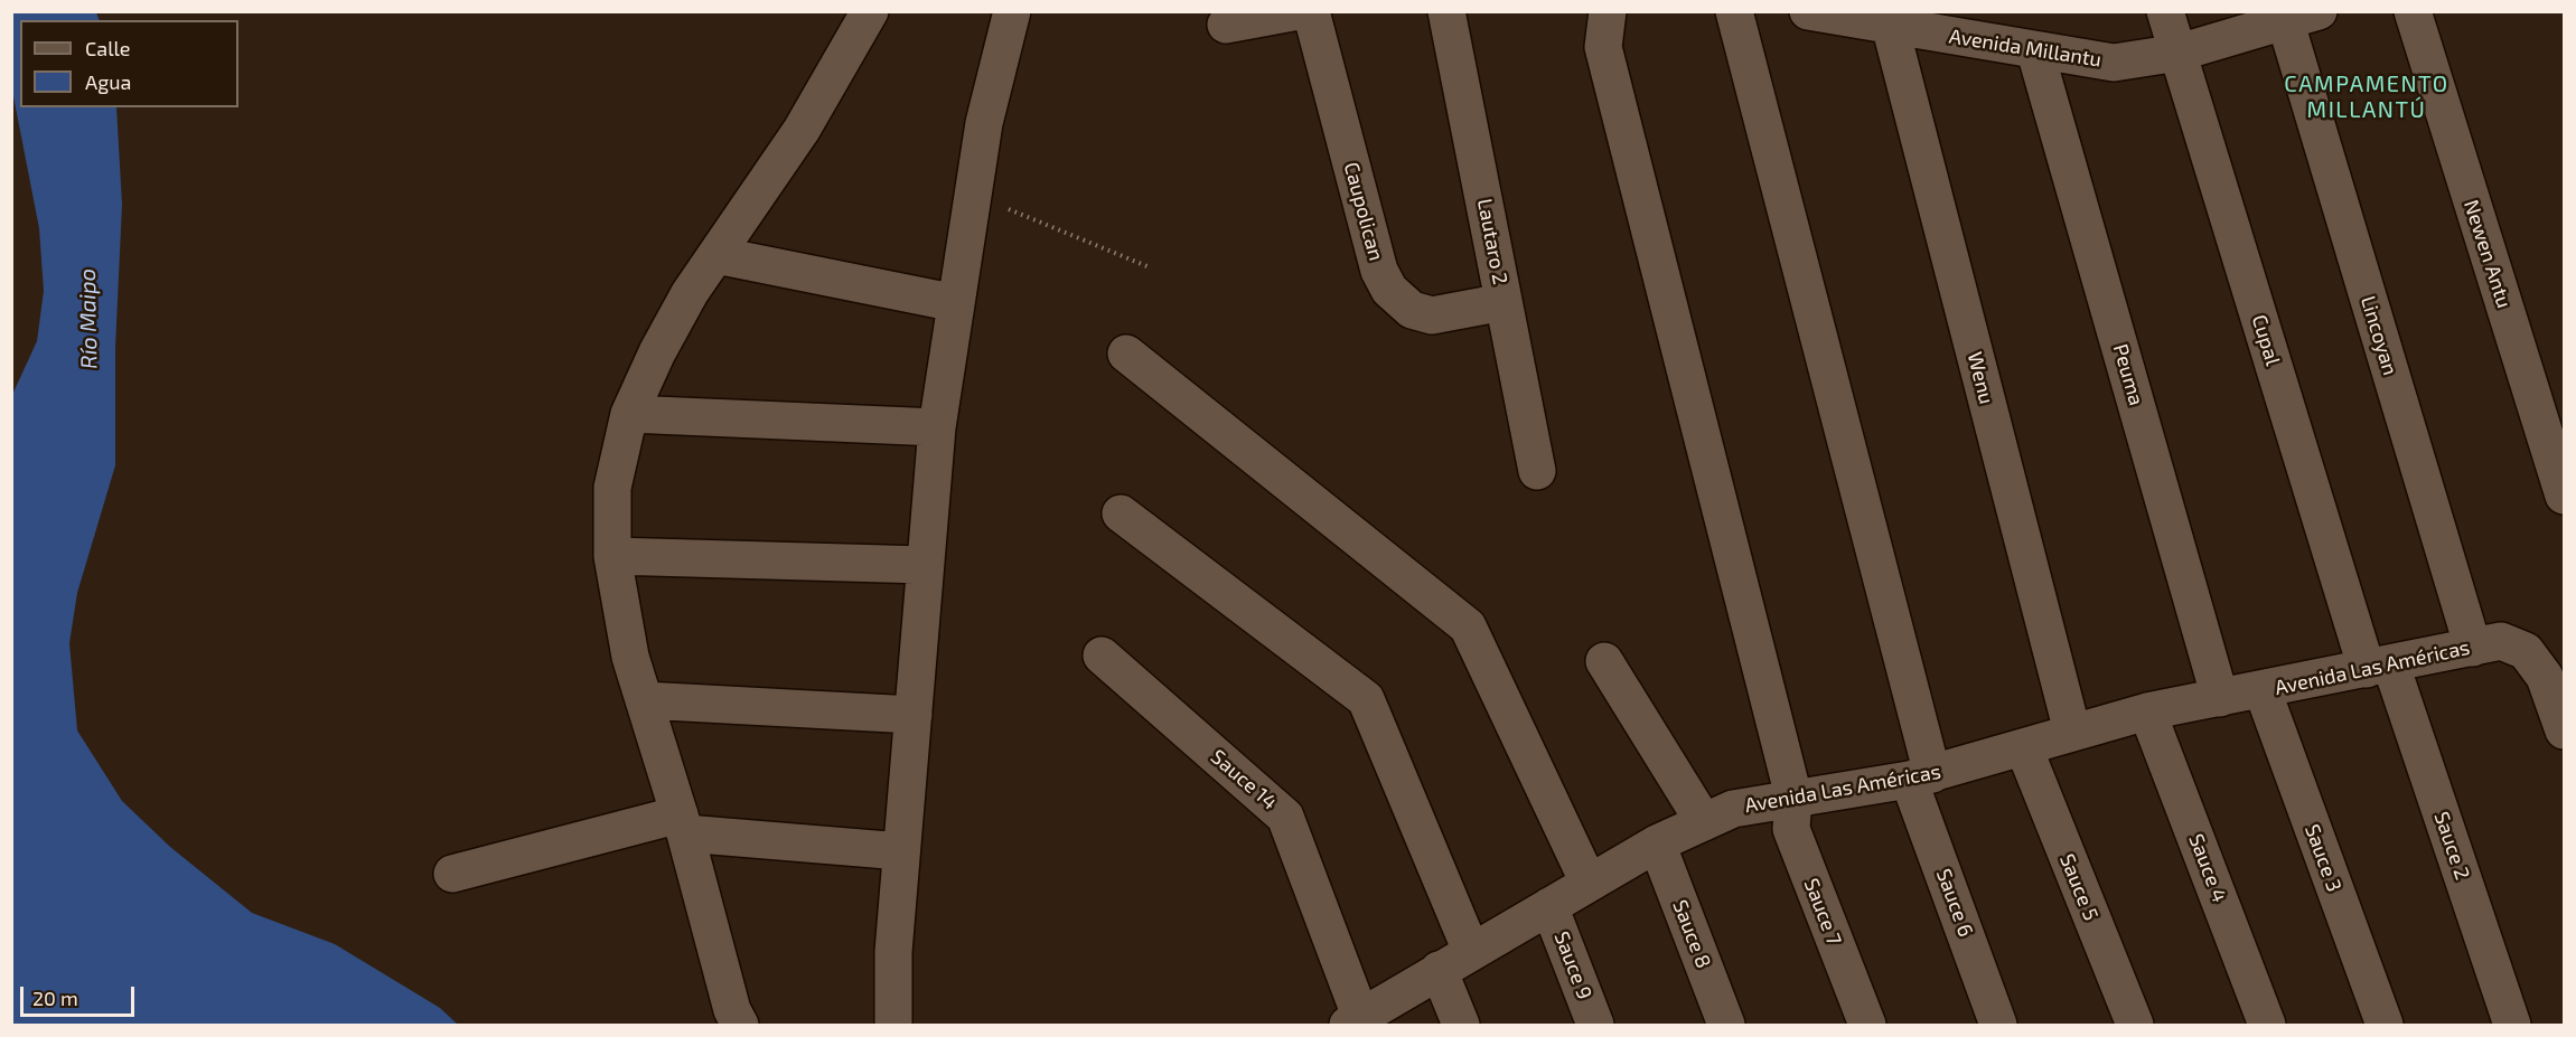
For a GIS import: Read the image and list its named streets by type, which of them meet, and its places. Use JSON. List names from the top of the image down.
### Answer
{
  "streets": {
    "street": [
      "Avenida Millantu",
      "Caupolican",
      "Lautaro 2",
      "Newen Antu",
      "Lincoyan",
      "Cupal",
      "Peuma",
      "Wenu",
      "Avenida Las Américas",
      "Sauce 14",
      "Sauce 2",
      "Sauce 3",
      "Sauce 4",
      "Sauce 5",
      "Sauce 6",
      "Sauce 7",
      "Sauce 8",
      "Sauce 9"
    ]
  },
  "crossings": [
    ["Avenida Millantu", "Lincoyan"],
    ["Avenida Millantu", "Cupal"],
    ["Avenida Millantu", "Peuma"],
    ["Avenida Millantu", "Wenu"],
    ["Caupolican", "Lautaro 2"],
    ["Lincoyan", "Avenida Las Américas"],
    ["Cupal", "Avenida Las Américas"],
    ["Cupal", "Sauce 2"],
    ["Peuma", "Avenida Las Américas"],
    ["Wenu", "Avenida Las Américas"],
    ["Avenida Las Américas", "Sauce 14"],
    ["Avenida Las Américas", "Sauce 2"],
    ["Avenida Las Américas", "Sauce 3"],
    ["Avenida Las Américas", "Sauce 4"],
    ["Avenida Las Américas", "Sauce 5"],
    ["Avenida Las Américas", "Sauce 6"],
    ["Avenida Las Américas", "Sauce 7"],
    ["Avenida Las Américas", "Sauce 8"],
    ["Avenida Las Américas", "Sauce 9"]
  ],
  "districts": ["CAMPAMENTO MILLANTÚ"],
  "water": ["Río Maipo"],
  "legend": ["Calle", "Agua"],
  "scale_bar": "20 m"
}
